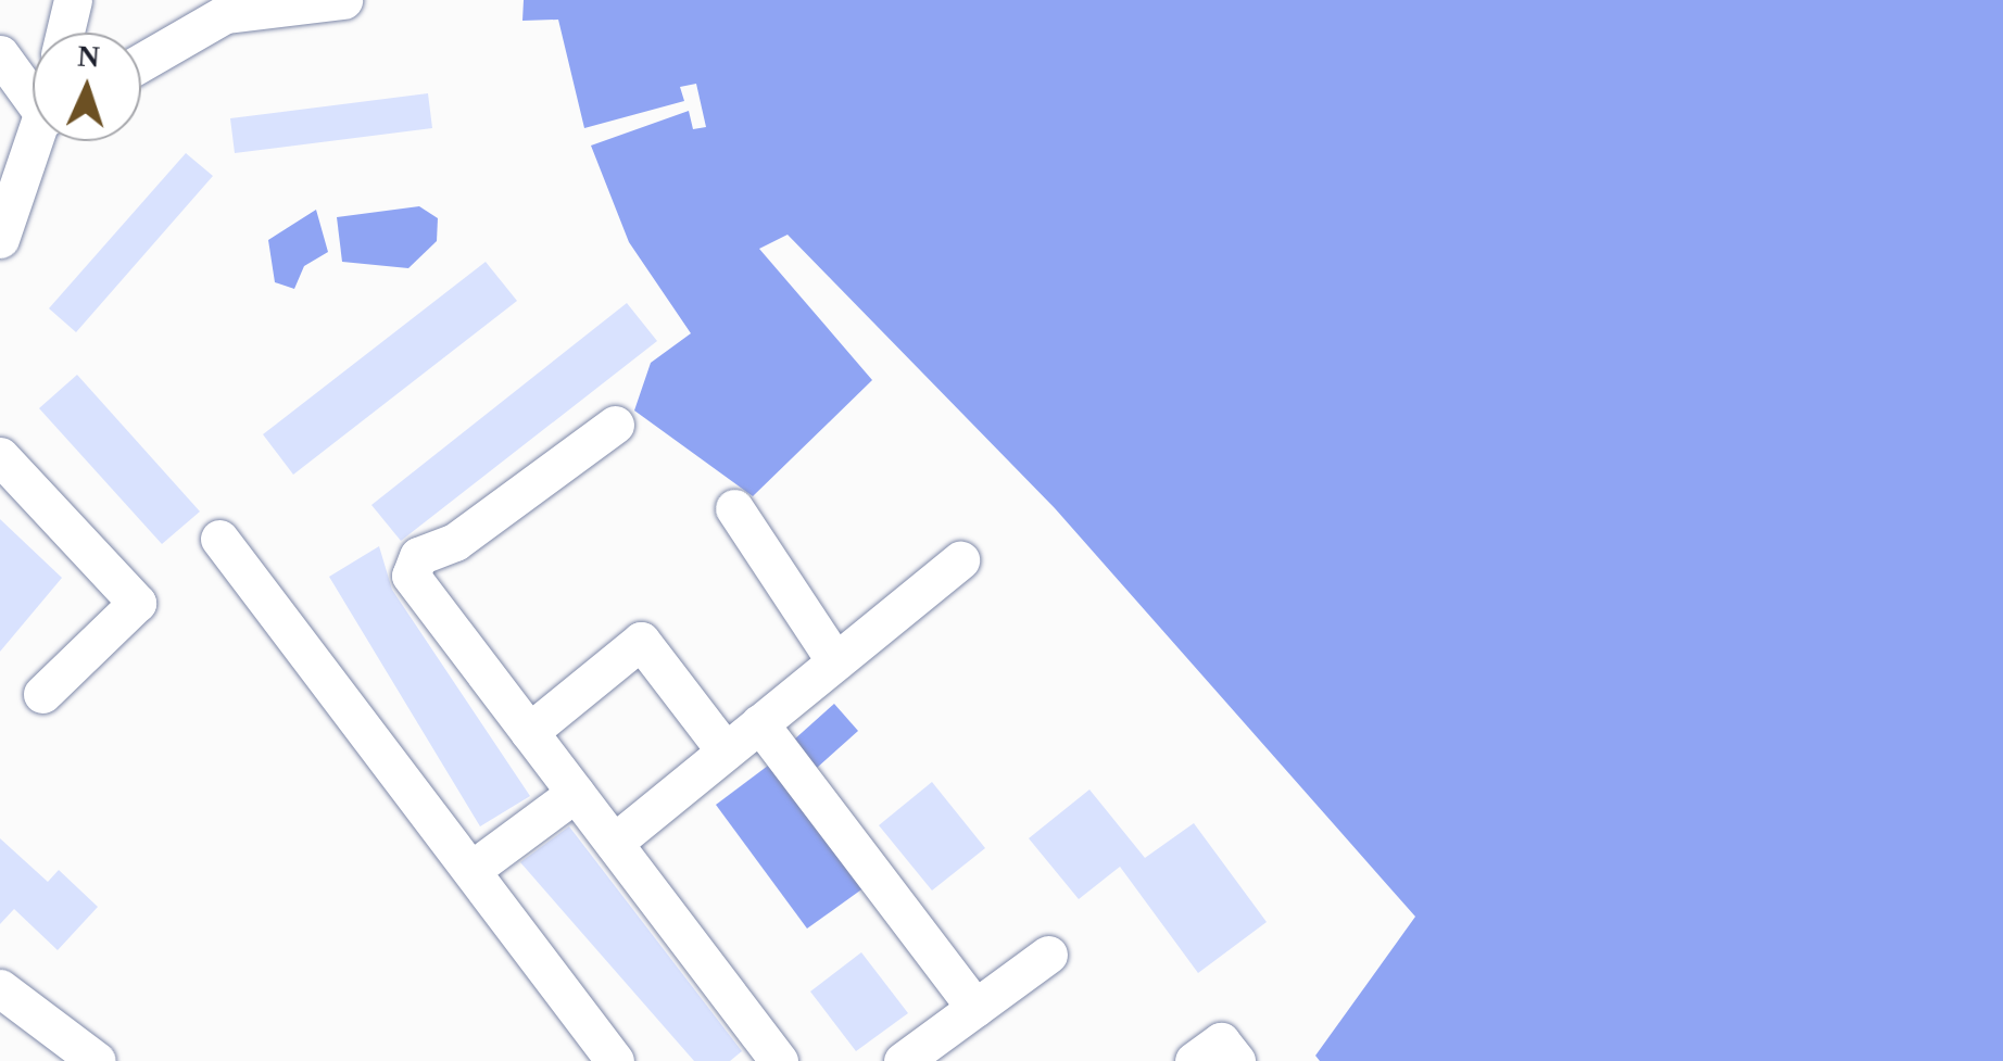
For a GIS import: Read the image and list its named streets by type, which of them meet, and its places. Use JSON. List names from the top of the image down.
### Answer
{
  "north": "top"
}
